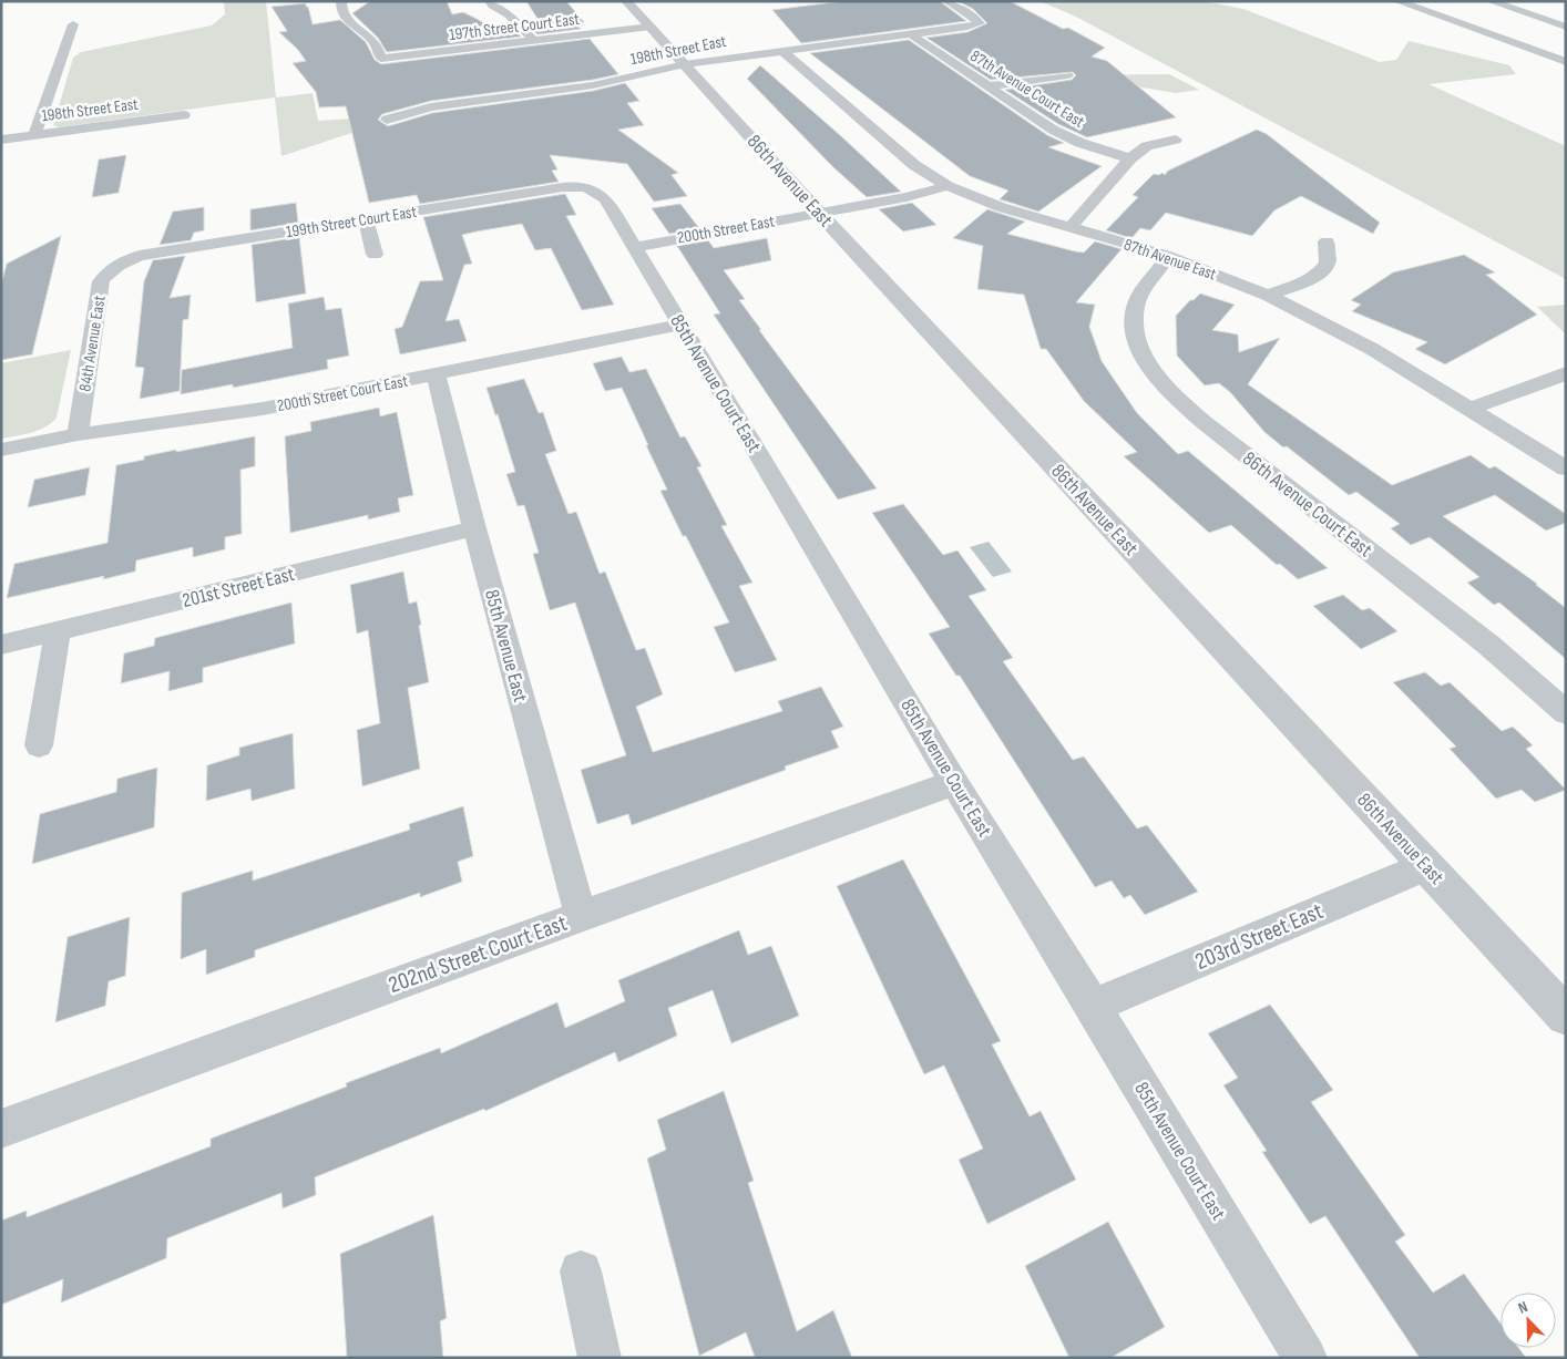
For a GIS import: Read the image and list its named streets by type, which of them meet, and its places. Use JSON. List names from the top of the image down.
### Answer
{
  "streets": {
    "street": [
      "197th Street Court East",
      "198th Street East",
      "87th Avenue Court East",
      "86th Avenue East",
      "199th Street Court East",
      "200th Street East",
      "87th Avenue East",
      "84th Avenue East",
      "85th Avenue Court East",
      "200th Street Court East",
      "86th Avenue Court East",
      "201st Street East",
      "85th Avenue East",
      "203rd Street East",
      "202nd Street Court East"
    ]
  },
  "crossings": [
    ["197th Street Court East", "86th Avenue East"],
    ["198th Street East", "87th Avenue Court East"],
    ["198th Street East", "86th Avenue East"],
    ["198th Street East", "87th Avenue East"],
    ["86th Avenue East", "200th Street East"],
    ["86th Avenue East", "203rd Street East"],
    ["199th Street Court East", "84th Avenue East"],
    ["199th Street Court East", "85th Avenue Court East"],
    ["200th Street East", "87th Avenue East"],
    ["200th Street East", "85th Avenue Court East"],
    ["87th Avenue East", "86th Avenue Court East"],
    ["84th Avenue East", "200th Street Court East"],
    ["85th Avenue Court East", "200th Street Court East"],
    ["85th Avenue Court East", "203rd Street East"],
    ["85th Avenue Court East", "202nd Street Court East"],
    ["200th Street Court East", "85th Avenue East"],
    ["201st Street East", "85th Avenue East"],
    ["85th Avenue East", "202nd Street Court East"]
  ],
  "north": "top left"
}
